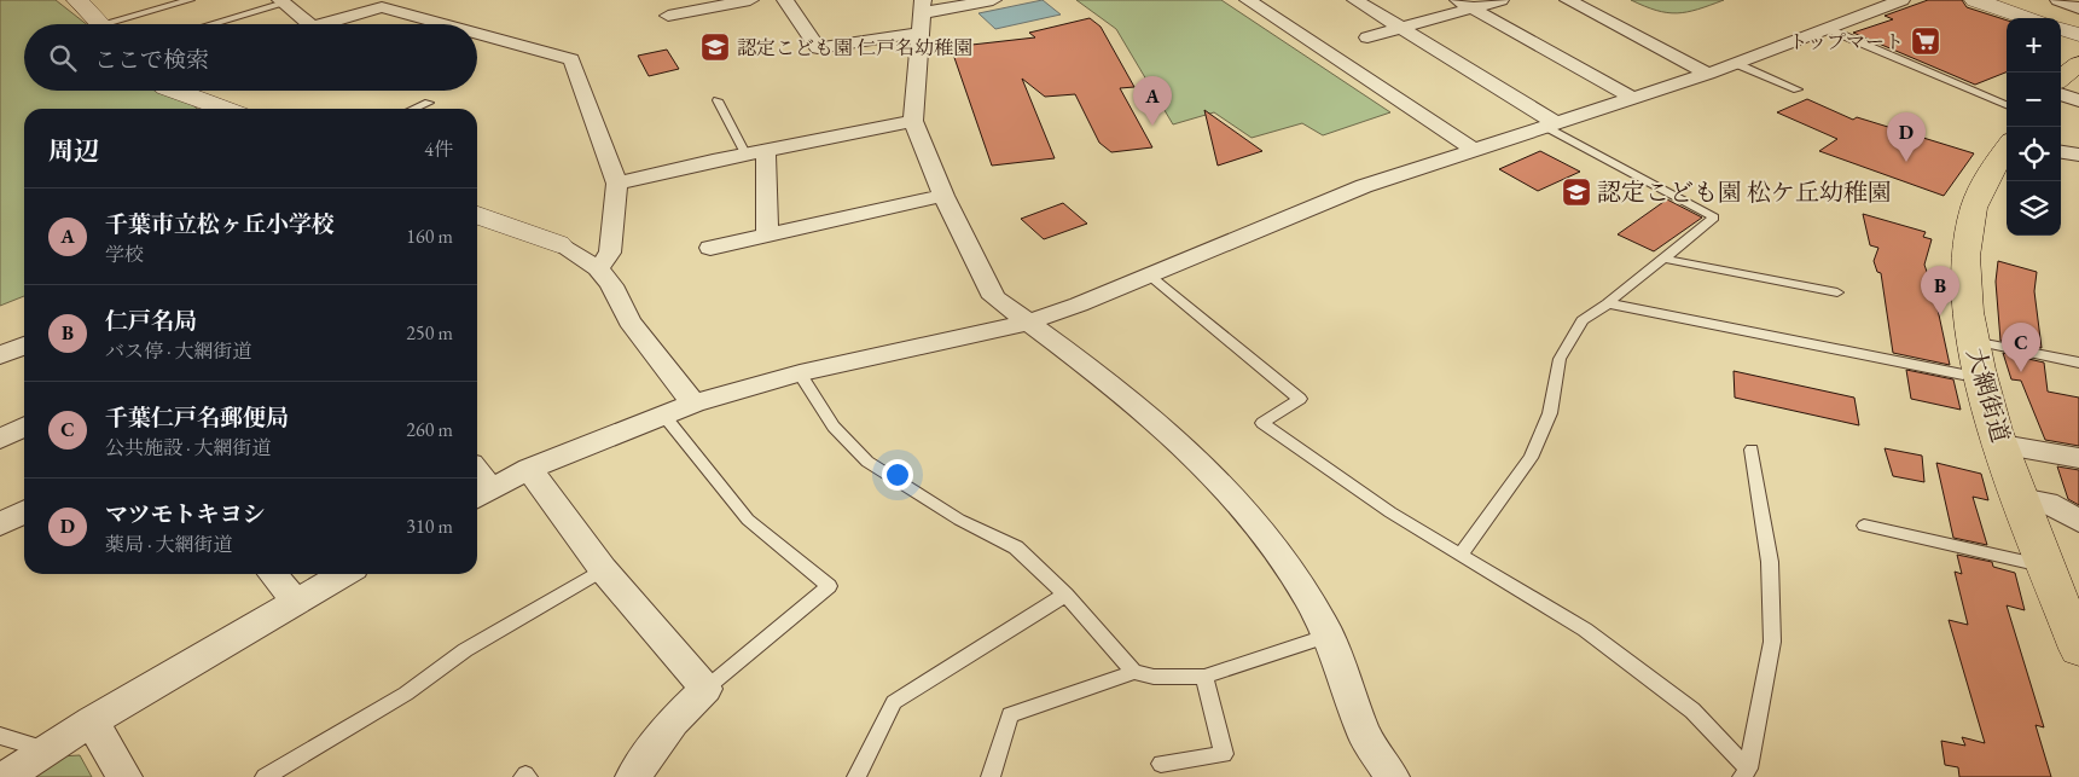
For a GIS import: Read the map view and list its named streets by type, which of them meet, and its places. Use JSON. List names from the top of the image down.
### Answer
{
  "streets": {
    "main road": ["大網街道"]
  },
  "places": {
    "supermarket": ["トップマート"],
    "school or university": ["認定こども園 仁戸名幼稚園", "認定こども園 松ケ丘幼稚園"]
  },
  "page": {
    "map_buttons": ["+", "−"],
    "search": "ここで検索",
    "pins": [
      "A",
      "D",
      "B",
      "C"
    ],
    "heading": ["周辺", "4件"],
    "list": [
      {
        "mark": "A",
        "name": "千葉市立松ヶ丘小学校",
        "note": "学校",
        "value": "160 m"
      },
      {
        "mark": "B",
        "name": "仁戸名局",
        "note": "バス停 · 大網街道",
        "value": "250 m"
      },
      {
        "mark": "C",
        "name": "千葉仁戸名郵便局",
        "note": "公共施設 · 大網街道",
        "value": "260 m"
      },
      {
        "mark": "D",
        "name": "マツモトキヨシ",
        "note": "薬局 · 大網街道",
        "value": "310 m"
      }
    ]
  }
}
